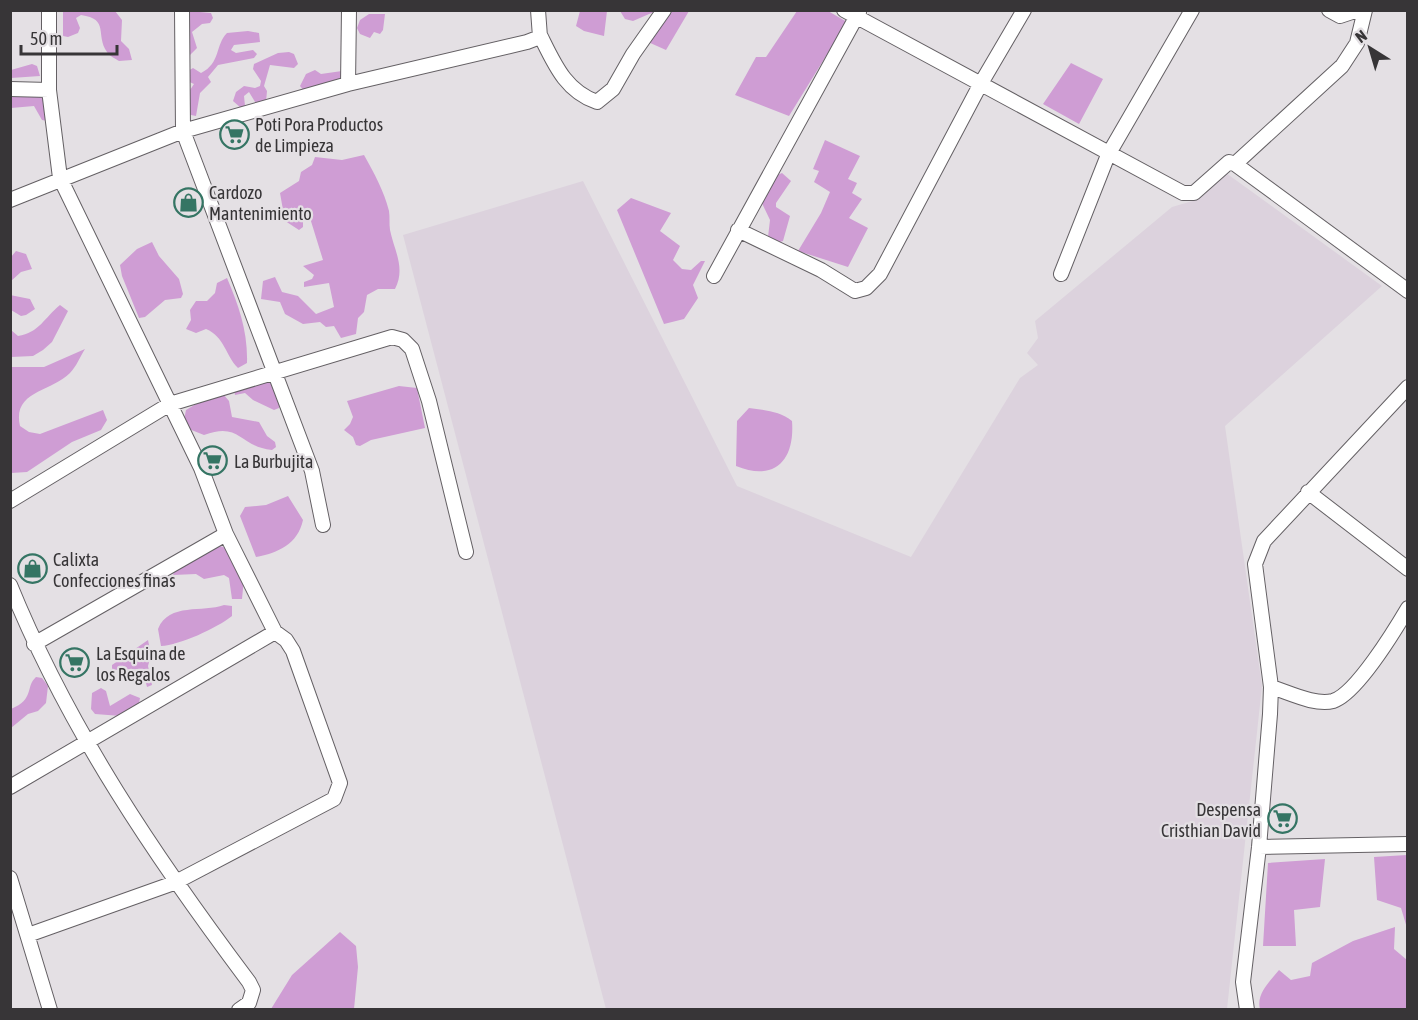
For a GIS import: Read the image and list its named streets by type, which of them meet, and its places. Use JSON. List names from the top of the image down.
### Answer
{
  "places": {
    "supermarket": [
      "Poti Pora Productos de Limpieza",
      "La Burbujita",
      "La Esquina de los Regalos",
      "Despensa Cristhian David"
    ],
    "shop": ["Cardozo Mantenimiento", "Calixta Confecciones finas"]
  },
  "scale_bar": "50 m",
  "north": "top left"
}
